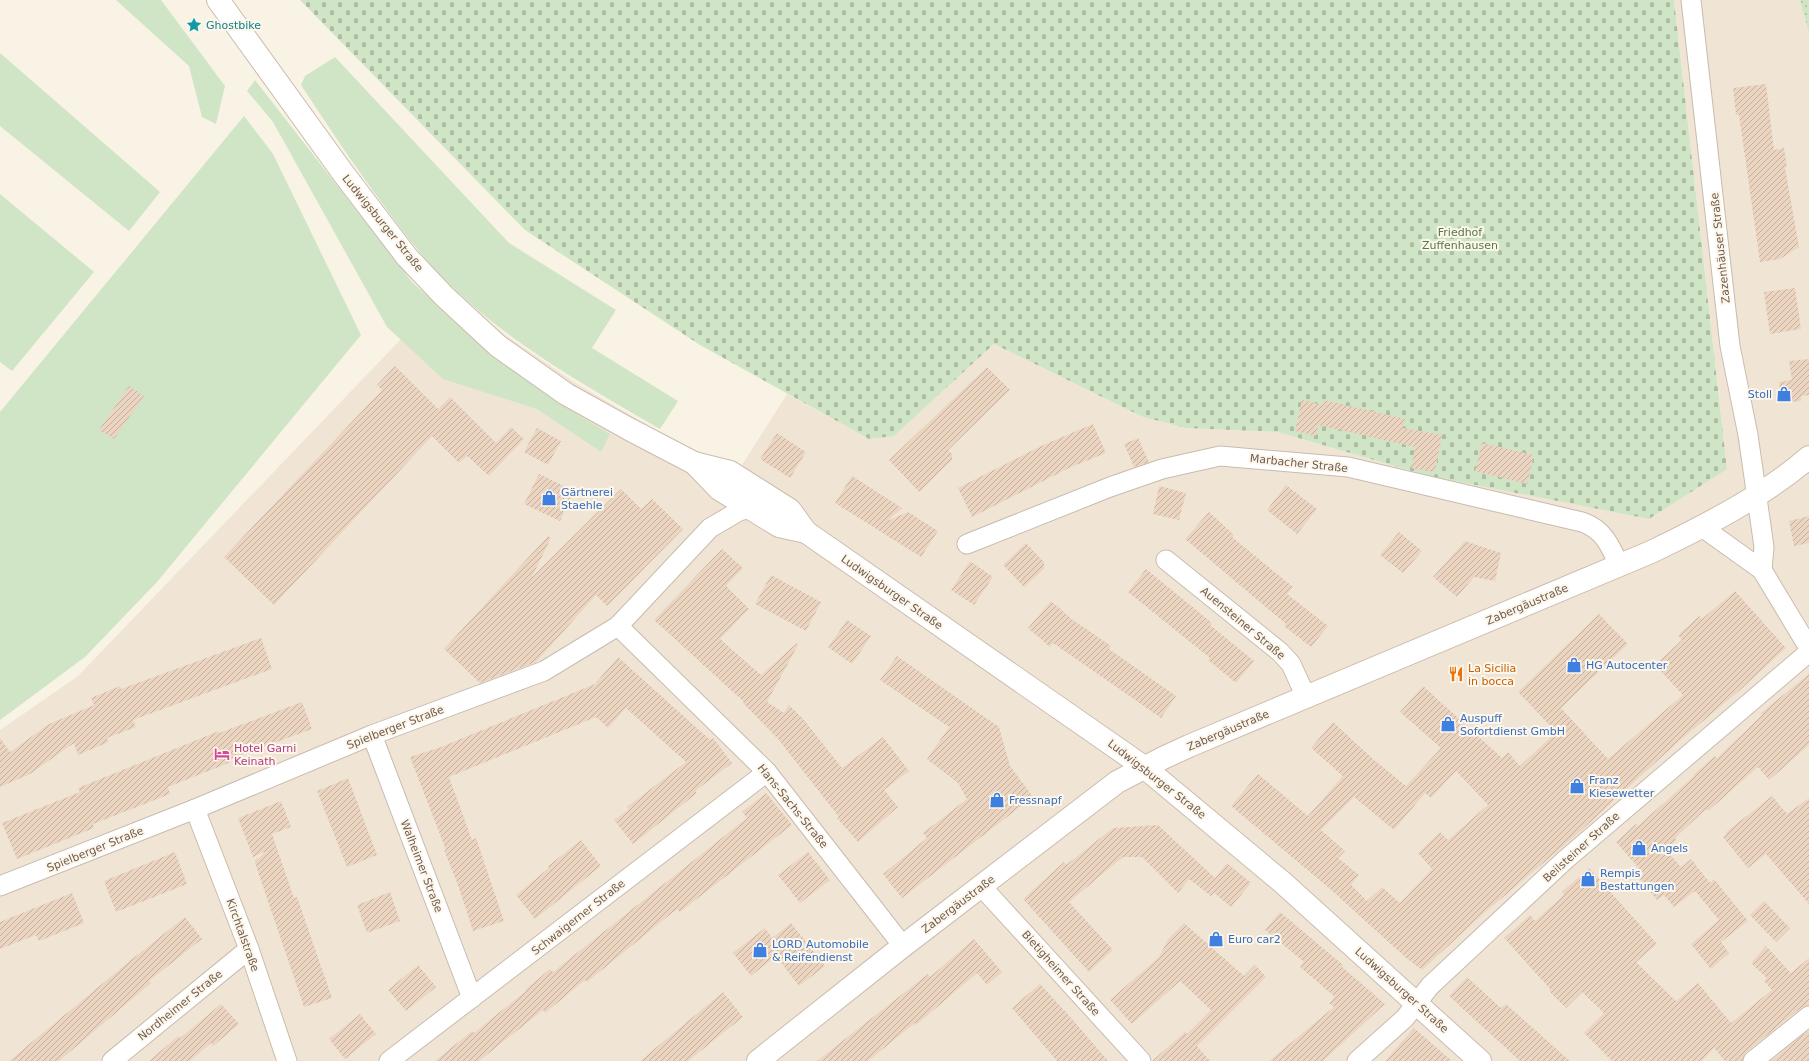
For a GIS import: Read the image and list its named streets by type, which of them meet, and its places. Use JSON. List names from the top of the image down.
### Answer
{
  "streets": {
    "main road": ["Ludwigsburger Straße", "Zabergäustraße"],
    "street": [
      "Zazenhäuser Straße",
      "Marbacher Straße",
      "Auensteiner Straße",
      "Spielberger Straße",
      "Hans-Sachs-Straße",
      "Beilsteiner Straße",
      "Walheimer Straße",
      "Schwaigerner Straße",
      "Kirchtalstraße",
      "Bietigheimer Straße",
      "Nordheimer Straße"
    ]
  },
  "crossings": [
    ["Ludwigsburger Straße", "Zabergäustraße"],
    ["Ludwigsburger Straße", "Spielberger Straße"],
    ["Ludwigsburger Straße", "Beilsteiner Straße"],
    ["Zazenhäuser Straße", "Zabergäustraße"],
    ["Marbacher Straße", "Zabergäustraße"],
    ["Zabergäustraße", "Auensteiner Straße"],
    ["Zabergäustraße", "Hans-Sachs-Straße"],
    ["Zabergäustraße", "Bietigheimer Straße"],
    ["Spielberger Straße", "Hans-Sachs-Straße"],
    ["Spielberger Straße", "Walheimer Straße"],
    ["Spielberger Straße", "Kirchtalstraße"],
    ["Hans-Sachs-Straße", "Schwaigerner Straße"],
    ["Walheimer Straße", "Schwaigerner Straße"],
    ["Kirchtalstraße", "Nordheimer Straße"]
  ],
  "parks": ["Friedhof Zuffenhausen"],
  "places": {
    "place": ["Ghostbike"],
    "shop": [
      "Stoll",
      "Gärtnerei Staehle",
      "HG Autocenter",
      "Auspuff Sofortdienst GmbH",
      "Franz Kiesewetter",
      "Fressnapf",
      "Angels",
      "Rempis Bestattungen",
      "Euro car2",
      "LORD Automobile & Reifendienst"
    ],
    "restaurant": ["La Sicilia in bocca"],
    "hotel": ["Hotel Garni Keinath"]
  }
}
